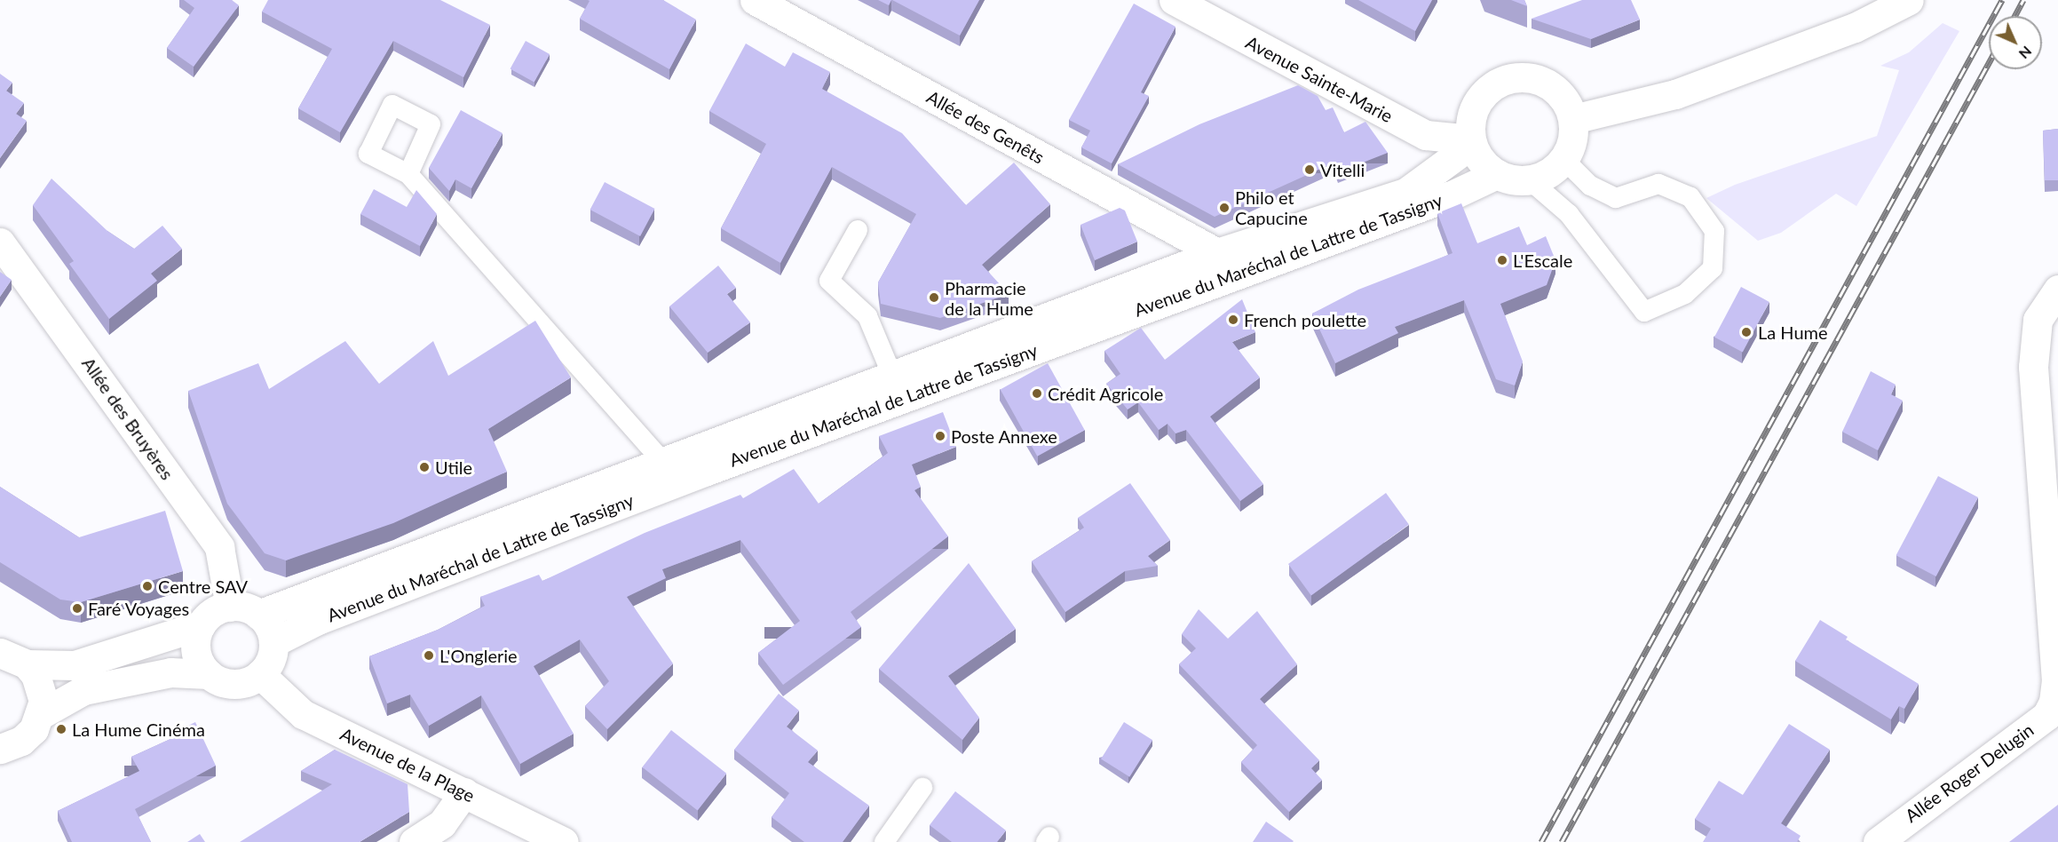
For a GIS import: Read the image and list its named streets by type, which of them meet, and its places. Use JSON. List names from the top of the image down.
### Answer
{
  "streets": {
    "main road": [
      "Avenue Sainte-Marie",
      "Allée des Genêts",
      "Avenue du Maréchal de Lattre de Tassigny",
      "Allée des Bruyères",
      "Avenue de la Plage",
      "Allée Roger Delugin"
    ]
  },
  "crossings": [
    ["Avenue Sainte-Marie", "Avenue du Maréchal de Lattre de Tassigny"],
    ["Allée des Genêts", "Avenue du Maréchal de Lattre de Tassigny"],
    ["Avenue du Maréchal de Lattre de Tassigny", "Allée des Bruyères"],
    ["Avenue du Maréchal de Lattre de Tassigny", "Avenue de la Plage"],
    ["Allée des Bruyères", "Avenue de la Plage"]
  ],
  "places": [
    "Vitelli",
    "Philo et Capucine",
    "L'Escale",
    "Pharmacie de la Hume",
    "French poulette",
    "La Hume",
    "Crédit Agricole",
    "Poste Annexe",
    "Utile",
    "Centre SAV",
    "Faré Voyages",
    "L'Onglerie",
    "La Hume Cinéma"
  ],
  "north": "bottom right"
}
